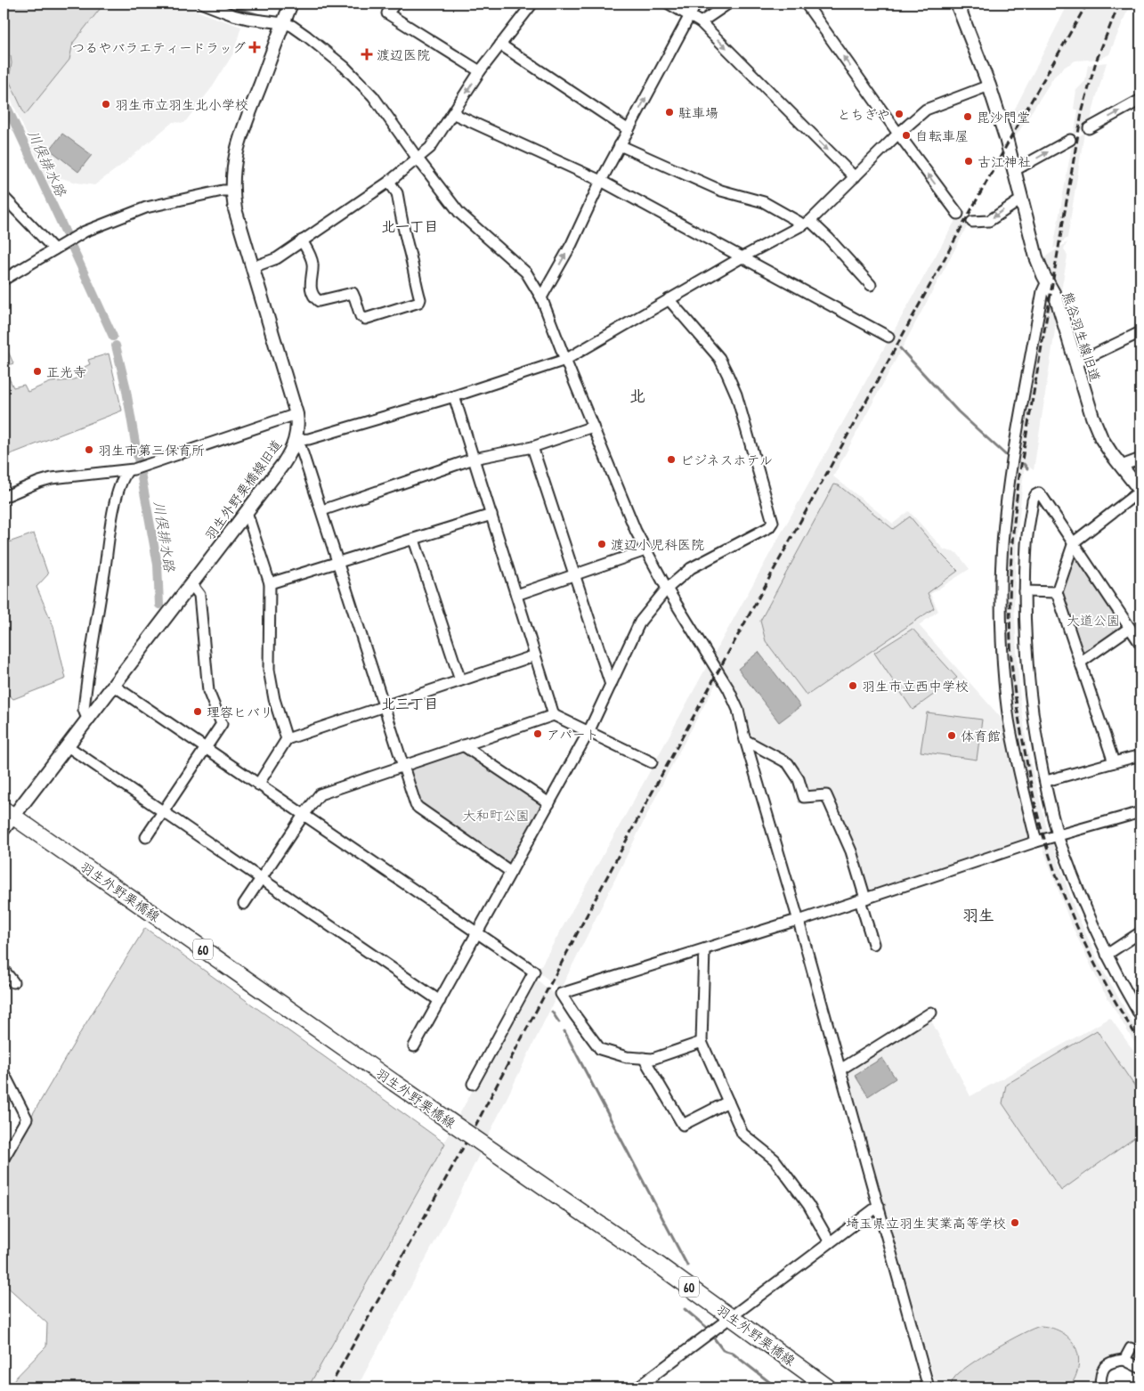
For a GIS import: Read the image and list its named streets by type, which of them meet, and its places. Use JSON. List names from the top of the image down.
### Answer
{
  "streets": {
    "main road": ["羽生外野栗橋線", "60"],
    "street": ["熊谷羽生線旧道", "羽生外野栗橋線旧道"]
  },
  "crossings": [
    ["羽生外野栗橋線旧道", "羽生外野栗橋線"]
  ],
  "districts": [
    "北一丁目",
    "北",
    "北三丁目",
    "羽生"
  ],
  "water": ["川俣排水路"],
  "parks": ["大道公園", "大和町公園"],
  "places": {
    "health": ["つるやバラエティードラッグ", "渡辺医院"],
    "other": [
      "羽生市立羽生北小学校",
      "駐車場",
      "とちぎや",
      "毘沙門堂",
      "自転車屋",
      "古江神社",
      "正光寺",
      "羽生市第三保育所",
      "ビジネスホテル",
      "渡辺小児科医院",
      "羽生市立西中学校",
      "理容ヒバリ",
      "アパート",
      "体育館",
      "埼玉県立羽生実業高等学校"
    ]
  }
}
